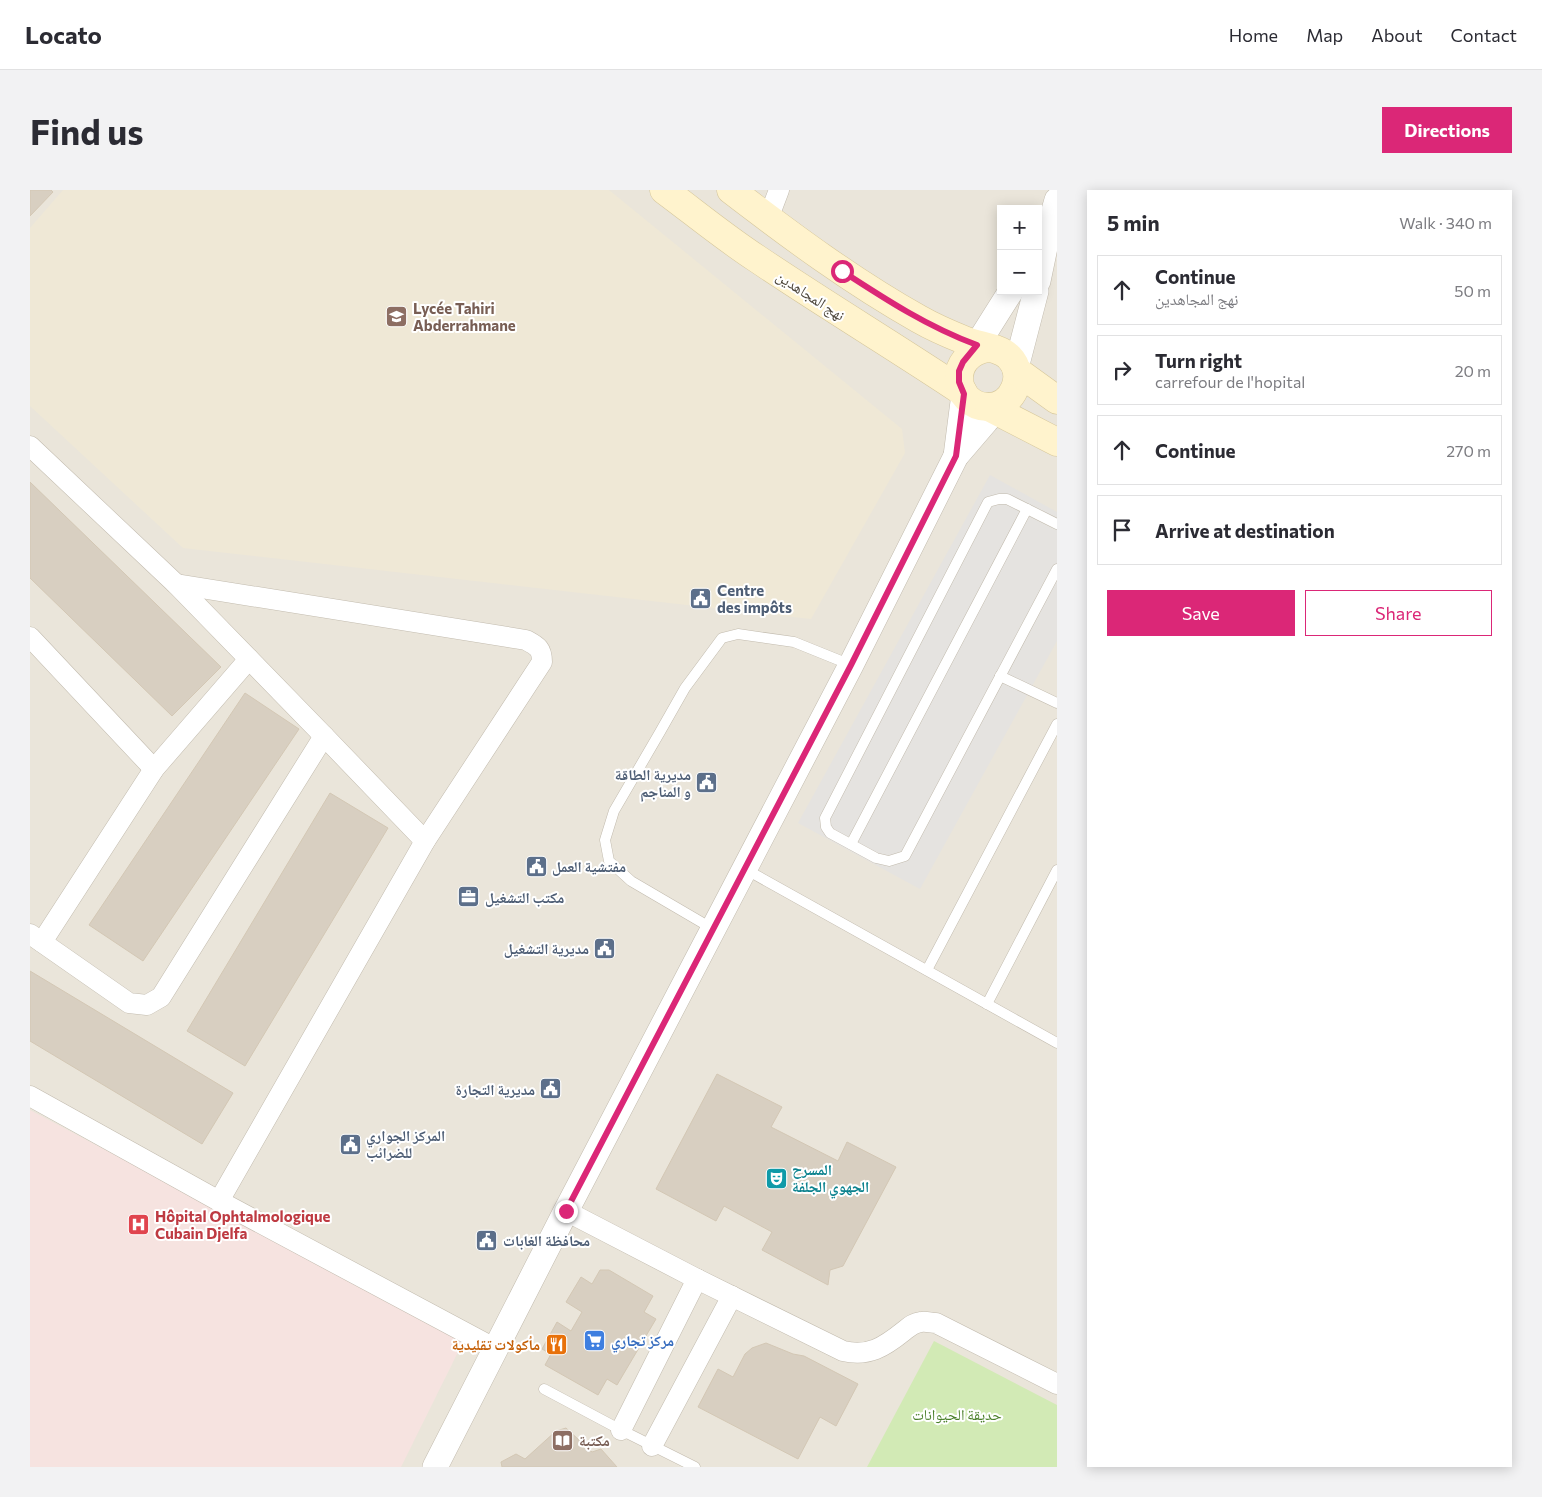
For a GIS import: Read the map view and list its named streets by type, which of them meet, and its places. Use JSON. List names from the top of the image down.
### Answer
{
  "streets": {
    "main road": ["نهج المجاهدين"]
  },
  "parks": ["حديقة الحيوانات"],
  "places": {
    "school or university": ["Lycée Tahiri Abderrahmane"],
    "public building": [
      "Centre des impôts",
      "مديرية الطاقة و المناجم",
      "مفتشية العمل",
      "مديرية التشغيل",
      "مديرية التجارة",
      "المركز الجواري للضرائب",
      "محافظة الغابات"
    ],
    "office": ["مكتب التشغيل"],
    "theatre": ["المسرح الجهوي الجلفة"],
    "hospital": ["Hôpital Ophtalmologique Cubain Djelfa"],
    "supermarket": ["مركز تجاري"],
    "restaurant": ["مأكولات تقليدية"],
    "library": ["مكتبة"]
  },
  "page": {
    "header": "Locato",
    "nav": [
      "Home",
      "Map",
      "About",
      "Contact"
    ],
    "buttons": [
      "Directions",
      ["Save", "Share"]
    ],
    "title": "Find us",
    "heading": ["5 min", "Walk · 340 m"],
    "map_buttons": ["+", "−"],
    "list": [
      ["Continue", "نهج المجاهدين", "50 m"],
      ["Turn right", "carrefour de l'hopital", "20 m"],
      ["Continue", "270 m"],
      "Arrive at destination"
    ]
  }
}
